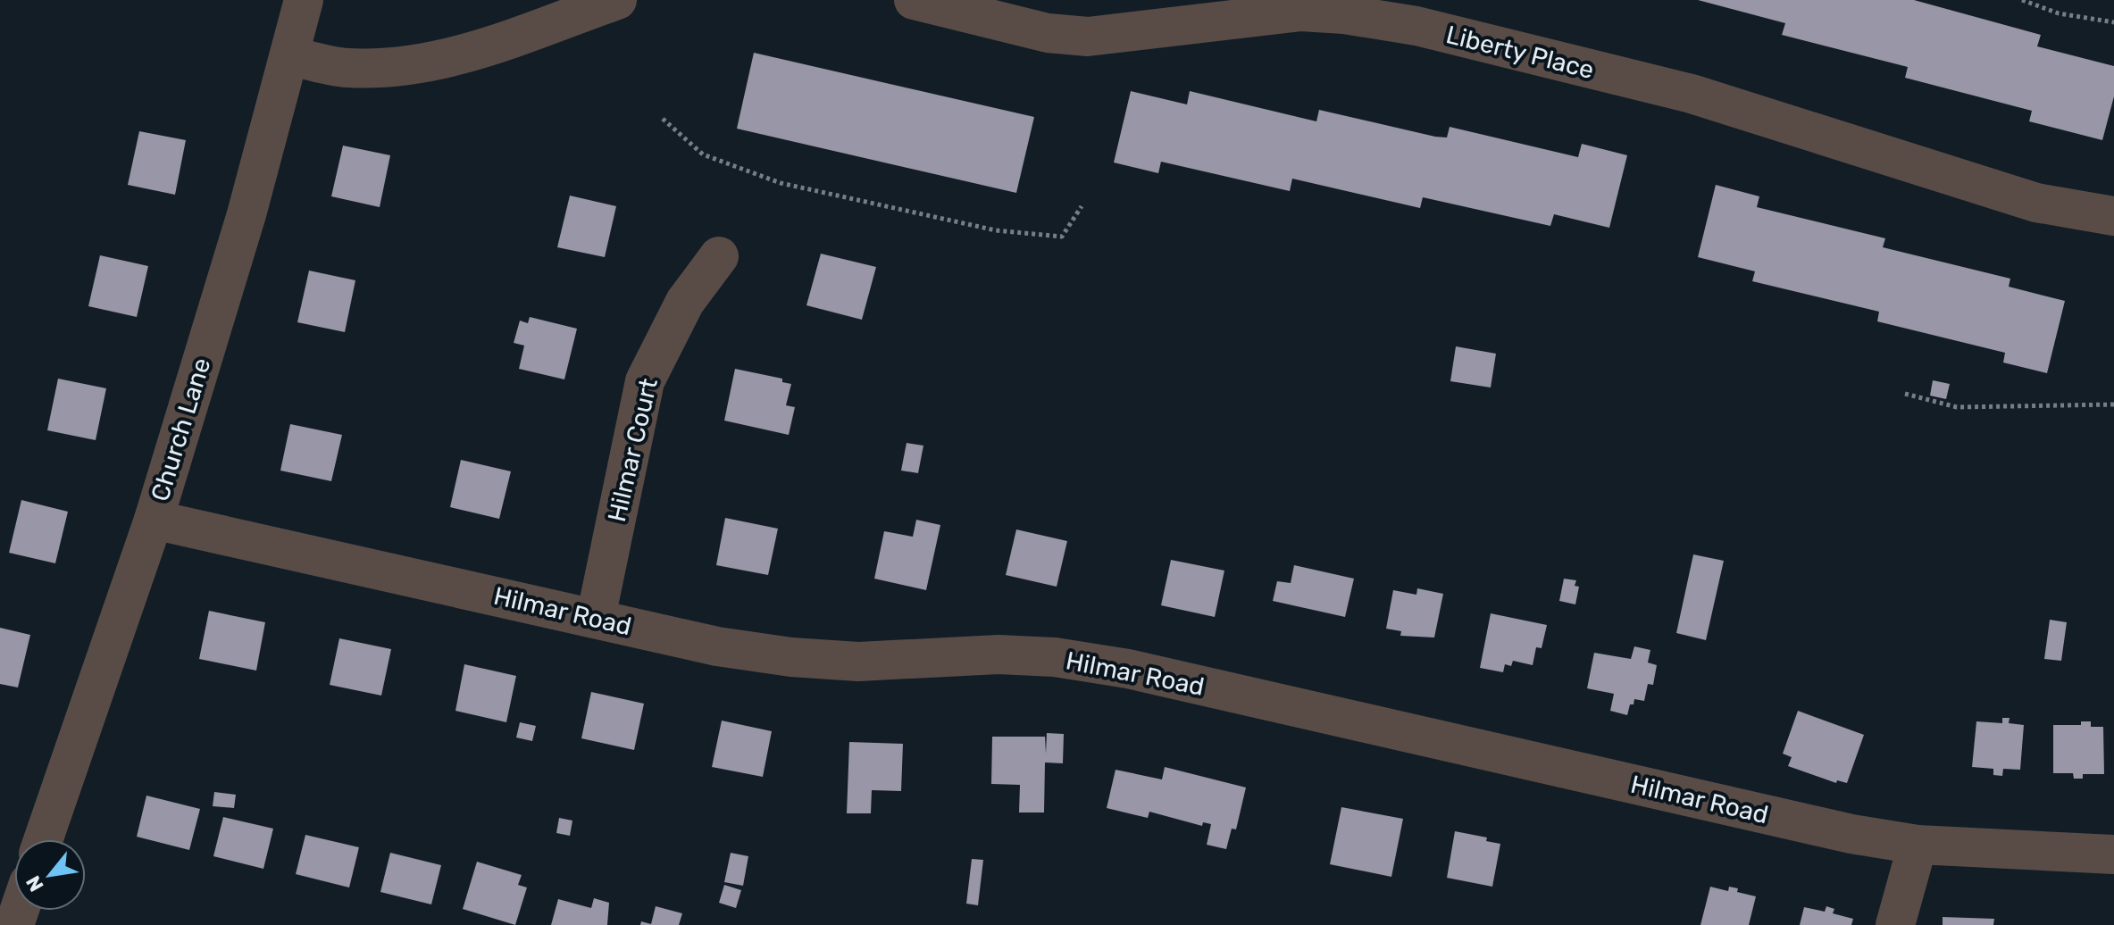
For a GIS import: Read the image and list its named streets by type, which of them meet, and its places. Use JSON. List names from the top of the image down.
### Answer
{
  "streets": {
    "street": [
      "Liberty Place",
      "Church Lane",
      "Hilmar Court",
      "Hilmar Road"
    ]
  },
  "crossings": [
    ["Church Lane", "Hilmar Road"],
    ["Hilmar Court", "Hilmar Road"]
  ],
  "north": "bottom left"
}
